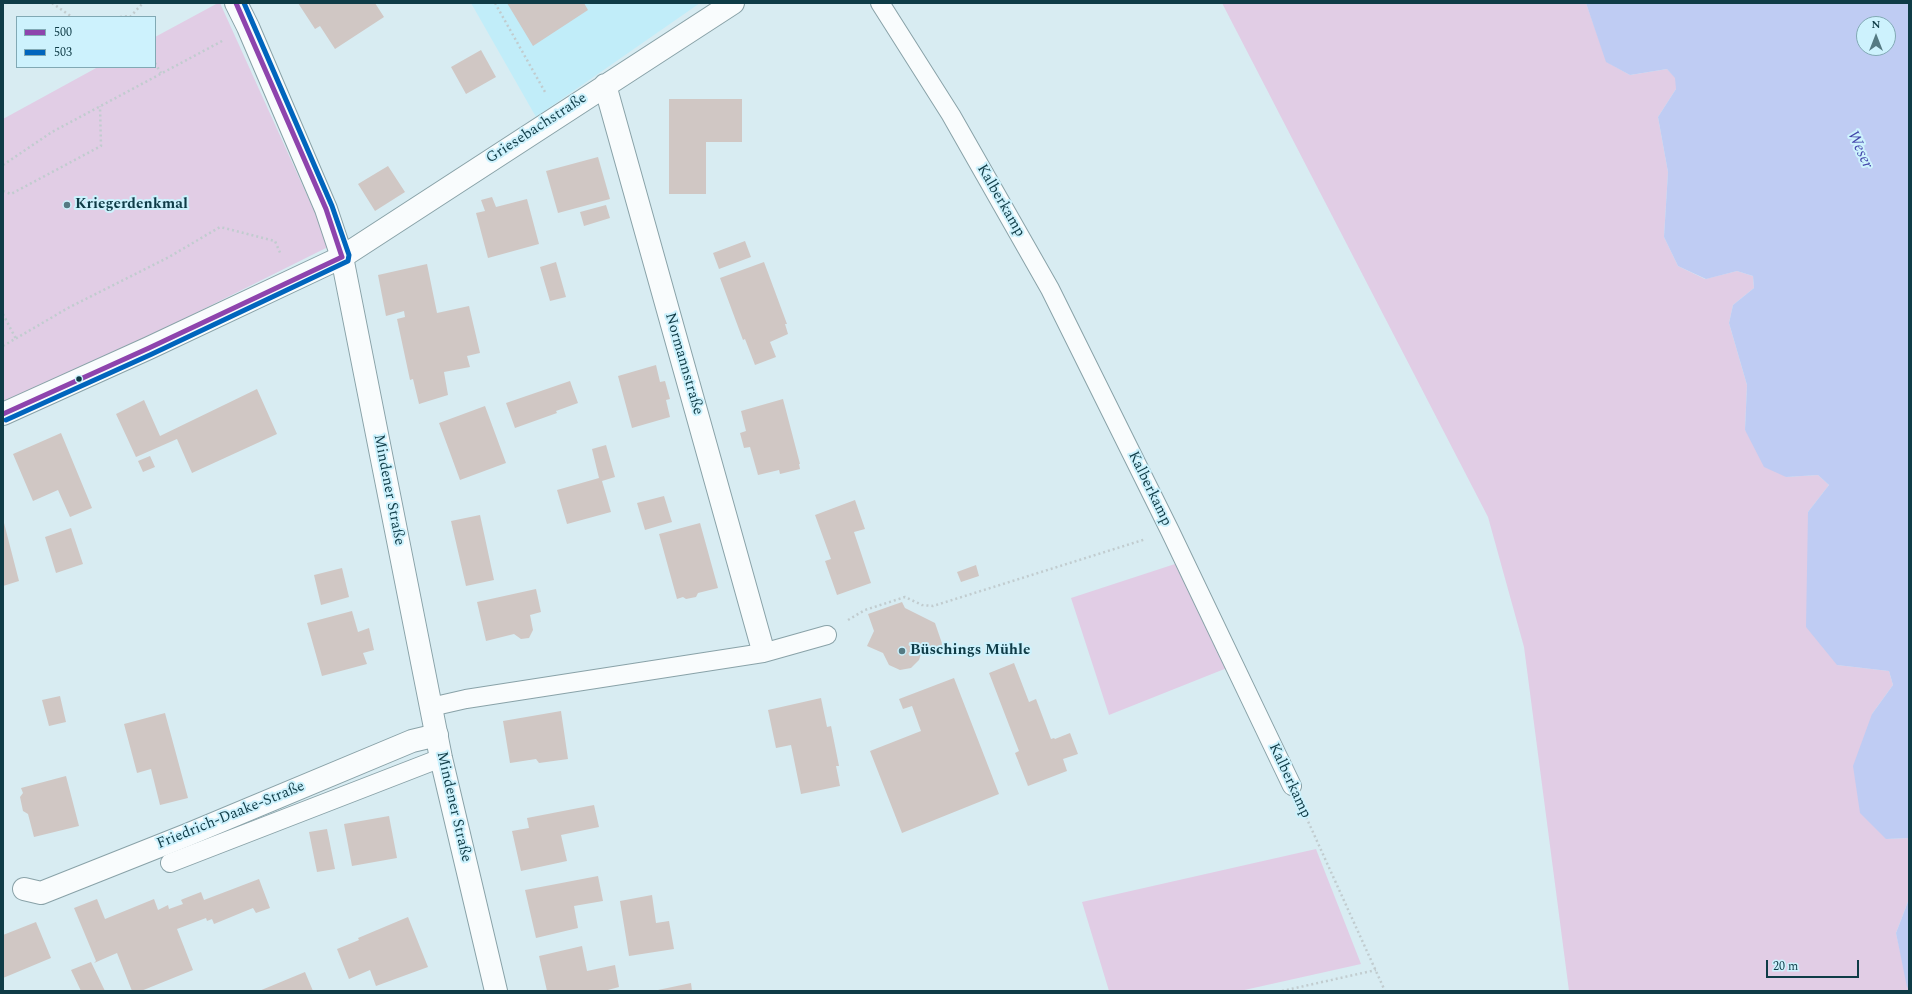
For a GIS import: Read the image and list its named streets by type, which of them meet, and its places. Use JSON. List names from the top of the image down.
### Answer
{
  "streets": {
    "street": [
      "Griesebachstraße",
      "Normannstraße",
      "Mindener Straße",
      "Friedrich-Daake-Straße"
    ],
    "lane": ["Kalberkamp"]
  },
  "crossings": [
    ["Griesebachstraße", "Normannstraße"],
    ["Griesebachstraße", "Mindener Straße"],
    ["Mindener Straße", "Friedrich-Daake-Straße"]
  ],
  "water": ["Weser"],
  "places": ["Kriegerdenkmal", "Büschings Mühle"],
  "lines": ["transit line 500", "transit line 503"],
  "legend": ["500", "503"],
  "scale_bar": "20 m",
  "north": "top"
}
